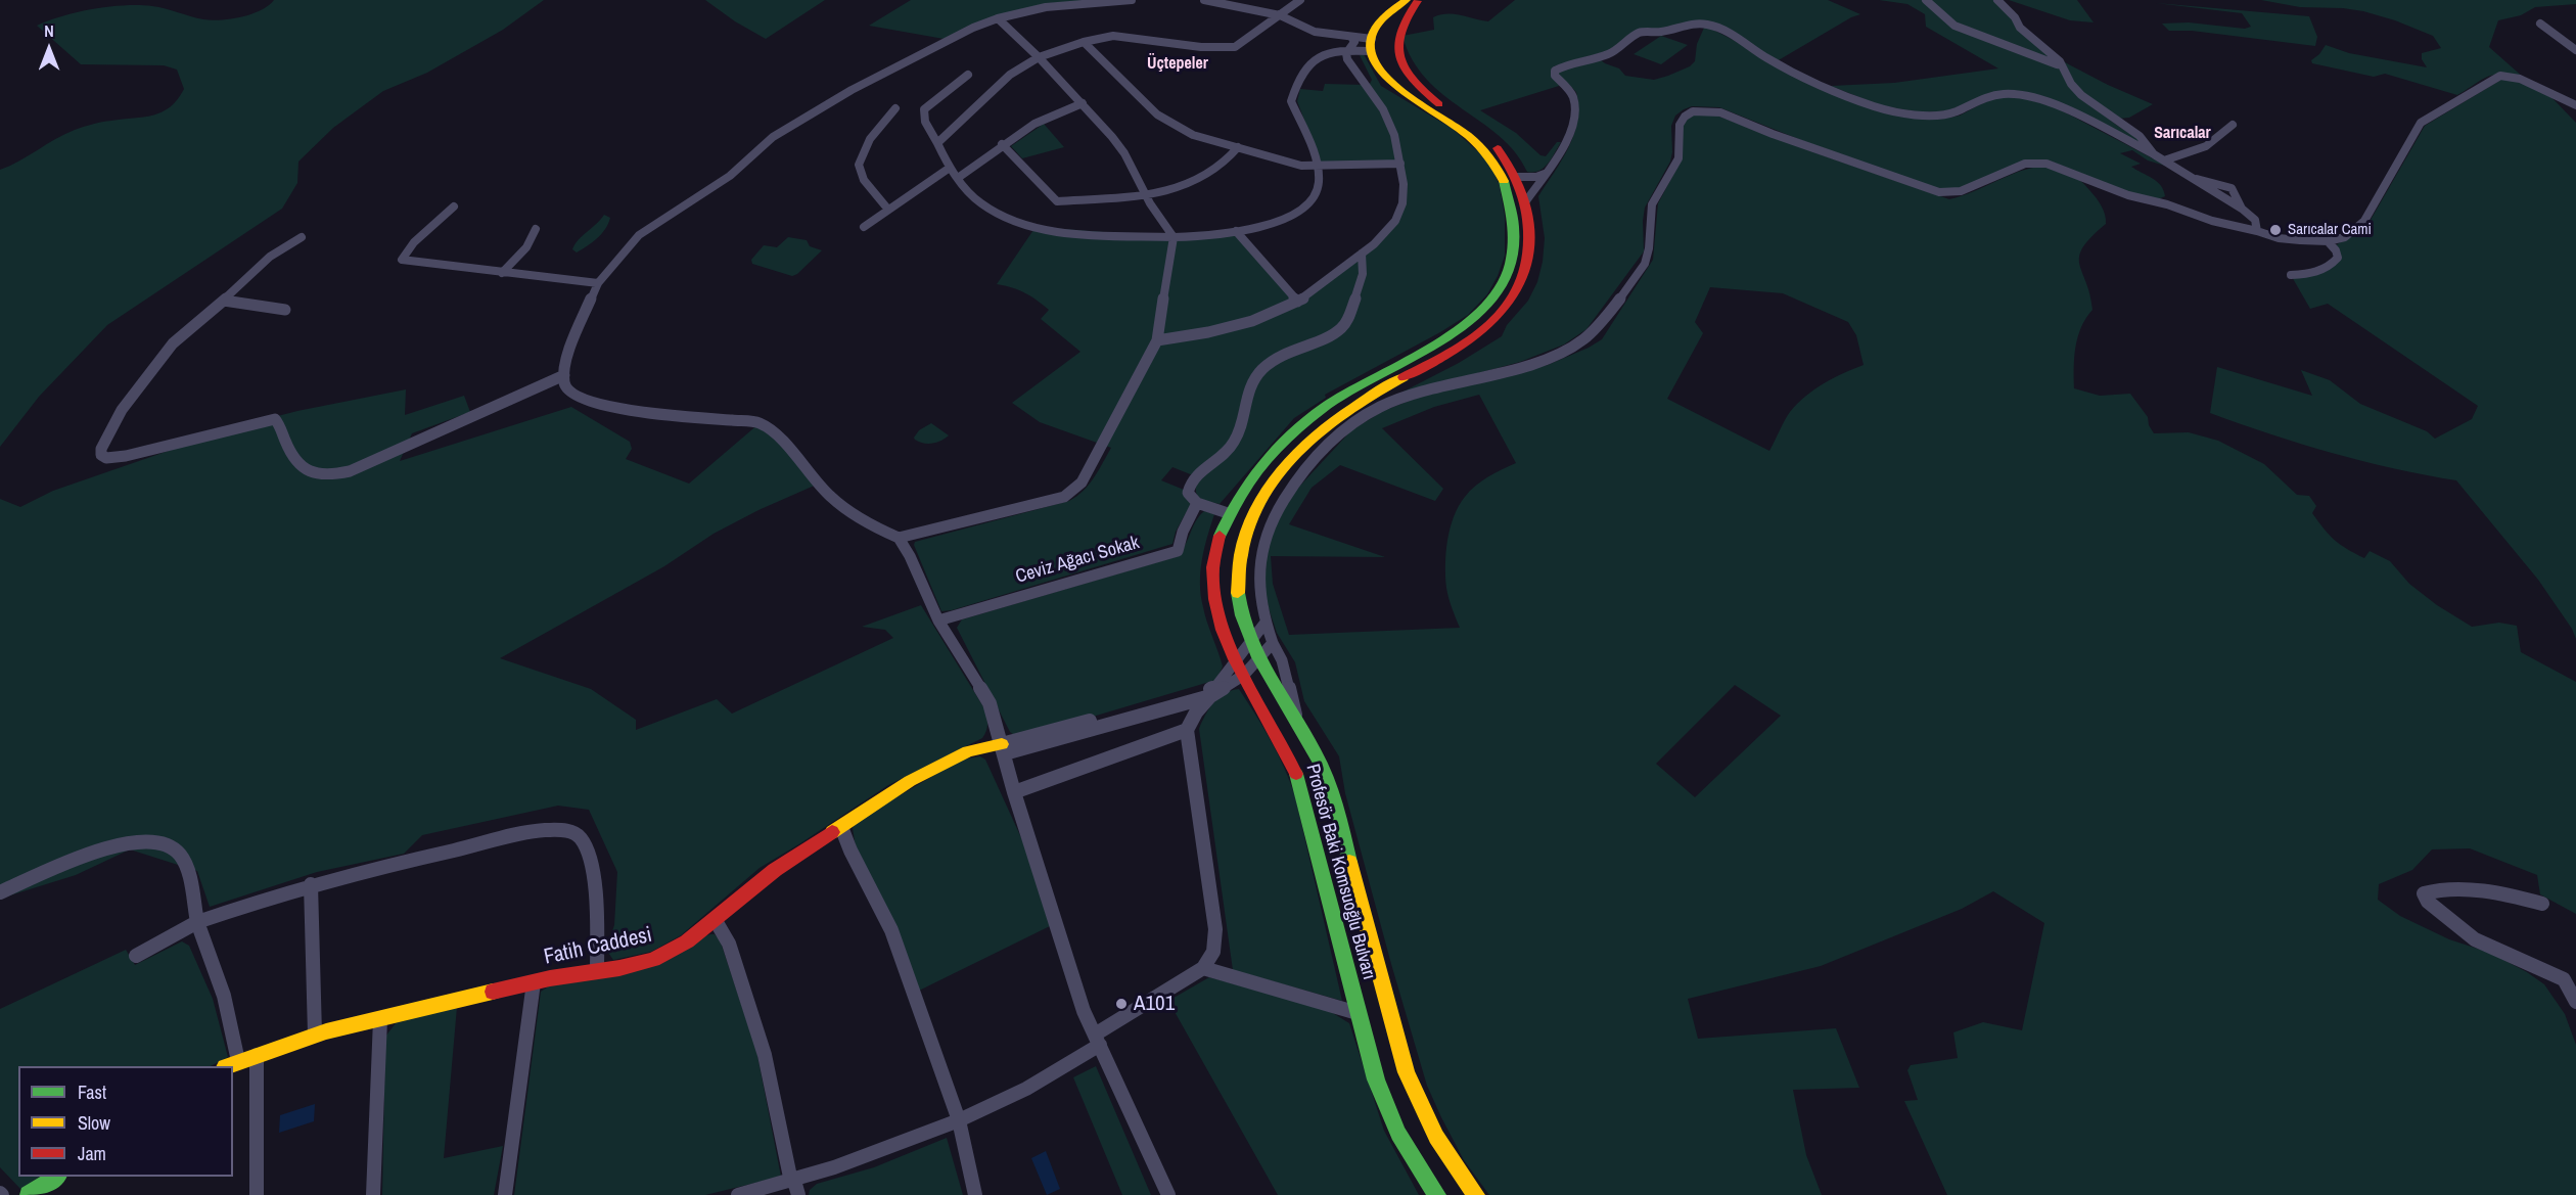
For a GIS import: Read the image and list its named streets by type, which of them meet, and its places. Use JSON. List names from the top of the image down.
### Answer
{
  "streets": {
    "main road": ["Profesör Baki Komsuoğlu Bulvarı", "Fatih Caddesi"],
    "street": ["Ceviz Ağacı Sokak"]
  },
  "districts": ["Üçtepeler", "Sarıcalar"],
  "places": ["Sarıcalar Cami", "A101"],
  "legend": ["Fast", "Slow", "Jam"],
  "north": "top"
}
